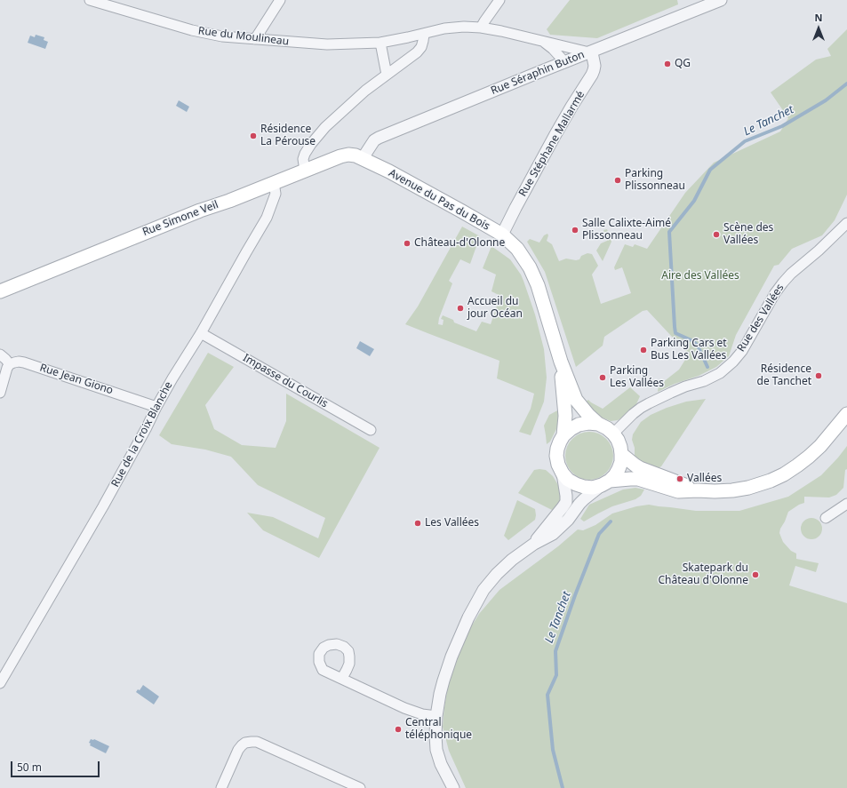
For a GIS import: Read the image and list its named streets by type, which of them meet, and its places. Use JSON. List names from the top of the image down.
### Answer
{
  "streets": {
    "main road": ["Avenue du Pas du Bois", "Rue Simone Veil"],
    "street": [
      "Rue du Moulineau",
      "Rue Séraphin Buton",
      "Rue Stéphane Mallarmé",
      "Rue des Vallées",
      "Rue Jean Giono",
      "Impasse du Courlis",
      "Rue de la Croix Blanche"
    ]
  },
  "crossings": [
    ["Rue du Moulineau", "Rue Séraphin Buton"],
    ["Rue du Moulineau", "Rue Stéphane Mallarmé"],
    ["Rue Séraphin Buton", "Rue Stéphane Mallarmé"],
    ["Rue Séraphin Buton", "Avenue du Pas du Bois"],
    ["Rue Séraphin Buton", "Rue Simone Veil"],
    ["Rue Stéphane Mallarmé", "Avenue du Pas du Bois"],
    ["Avenue du Pas du Bois", "Rue Simone Veil"],
    ["Avenue du Pas du Bois", "Rue des Vallées"],
    ["Rue Simone Veil", "Rue de la Croix Blanche"],
    ["Rue Jean Giono", "Rue de la Croix Blanche"],
    ["Impasse du Courlis", "Rue de la Croix Blanche"]
  ],
  "water": ["Le Tanchet"],
  "parks": ["Aire des Vallées"],
  "places": [
    "QG",
    "Résidence La Pérouse",
    "Parking Plissonneau",
    "Salle Calixte-Aimé Plissonneau",
    "Scène des Vallées",
    "Château-d'Olonne",
    "Accueil du jour Océan",
    "Parking Cars et Bus Les Vallées",
    "Résidence de Tanchet",
    "Parking Les Vallées",
    "Vallées",
    "Les Vallées",
    "Skatepark du Château d'Olonne",
    "Central téléphonique"
  ],
  "scale_bar": "50 m",
  "north": "top"
}
